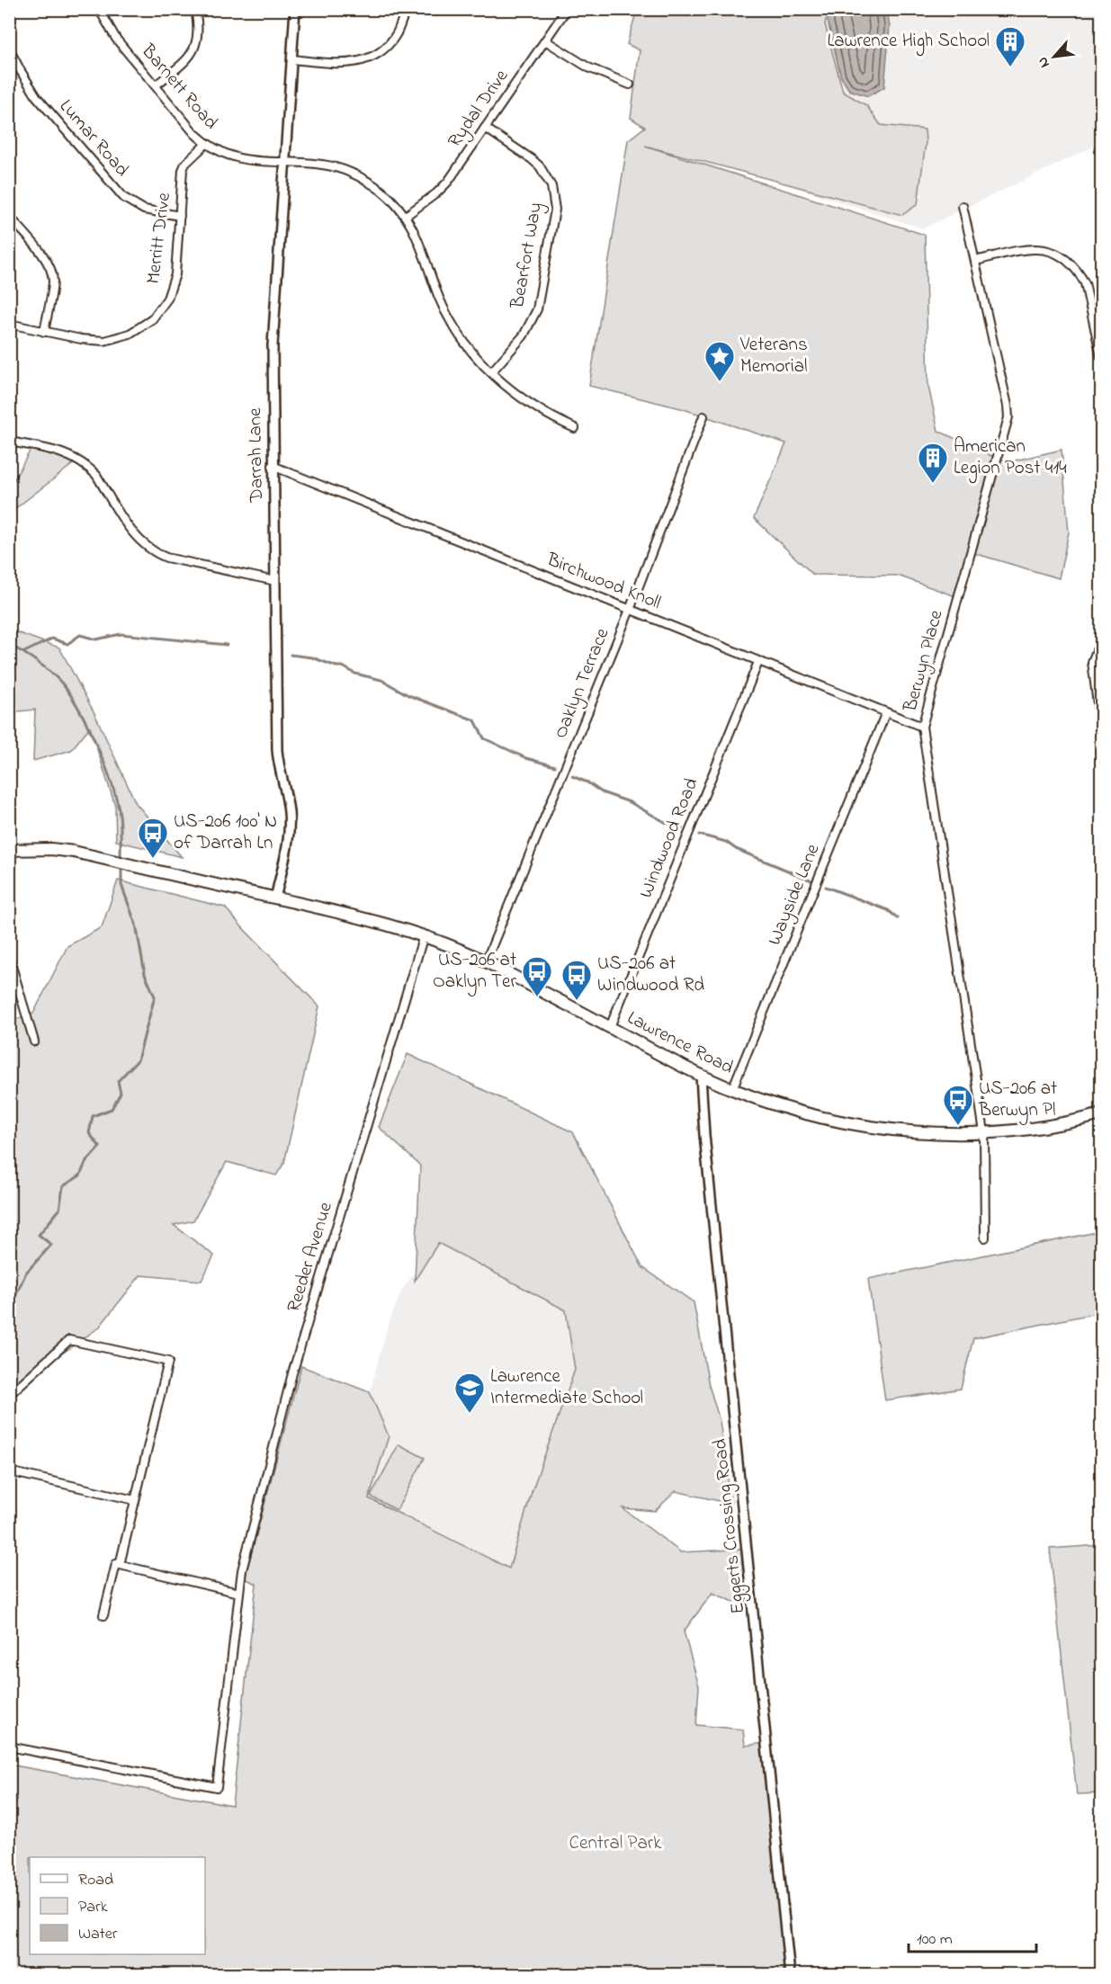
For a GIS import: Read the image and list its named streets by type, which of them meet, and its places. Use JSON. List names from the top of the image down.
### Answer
{
  "streets": {
    "main road": ["Lawrence Road"],
    "street": [
      "Barnett Road",
      "Rydal Drive",
      "Lumar Road",
      "Merritt Drive",
      "Bearfort Way",
      "Darrah Lane",
      "Birchwood Knoll",
      "Berwyn Place",
      "Oaklyn Terrace",
      "Windwood Road",
      "Wayside Lane",
      "Reeder Avenue",
      "Eggerts Crossing Road"
    ]
  },
  "crossings": [
    ["Barnett Road", "Rydal Drive"],
    ["Barnett Road", "Merritt Drive"],
    ["Barnett Road", "Bearfort Way"],
    ["Barnett Road", "Darrah Lane"],
    ["Rydal Drive", "Bearfort Way"],
    ["Lumar Road", "Merritt Drive"],
    ["Darrah Lane", "Birchwood Knoll"],
    ["Darrah Lane", "Lawrence Road"],
    ["Birchwood Knoll", "Berwyn Place"],
    ["Birchwood Knoll", "Oaklyn Terrace"],
    ["Birchwood Knoll", "Windwood Road"],
    ["Birchwood Knoll", "Wayside Lane"],
    ["Berwyn Place", "Lawrence Road"],
    ["Oaklyn Terrace", "Lawrence Road"],
    ["Windwood Road", "Lawrence Road"],
    ["Wayside Lane", "Lawrence Road"],
    ["Lawrence Road", "Reeder Avenue"],
    ["Lawrence Road", "Eggerts Crossing Road"]
  ],
  "parks": ["Central Park"],
  "places": {
    "building": ["Lawrence High School", "American Legion Post 414"],
    "place": ["Veterans Memorial"],
    "bus stop": [
      "US-206 100' N of Darrah Ln",
      "US-206 at Oaklyn Ter",
      "US-206 at Windwood Rd",
      "US-206 at Berwyn Pl"
    ],
    "school or university": ["Lawrence Intermediate School"]
  },
  "legend": ["Road", "Park", "Water"],
  "scale_bar": "100 m",
  "north": "bottom left"
}
